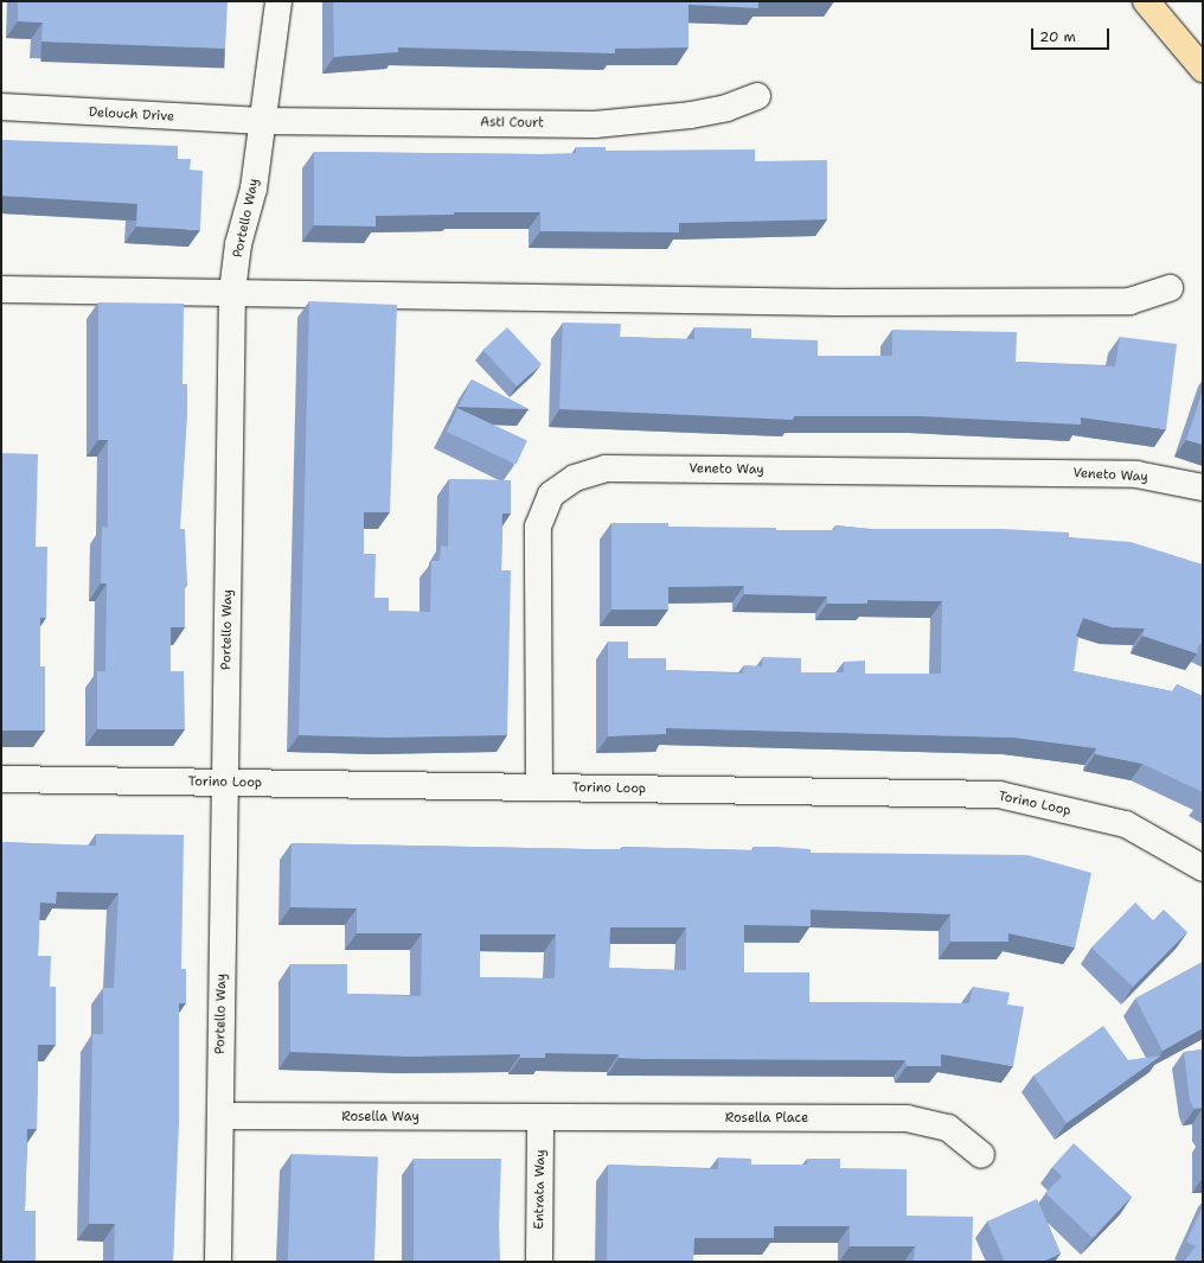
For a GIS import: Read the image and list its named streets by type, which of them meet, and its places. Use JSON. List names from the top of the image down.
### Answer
{
  "streets": {
    "street": [
      "Delouch Drive",
      "Asti Court",
      "Portello Way",
      "Veneto Way",
      "Torino Loop",
      "Rosella Way",
      "Rosella Place",
      "Entrata Way"
    ]
  },
  "crossings": [
    ["Delouch Drive", "Asti Court"],
    ["Delouch Drive", "Portello Way"],
    ["Asti Court", "Portello Way"],
    ["Portello Way", "Torino Loop"],
    ["Portello Way", "Rosella Way"],
    ["Veneto Way", "Torino Loop"],
    ["Rosella Way", "Rosella Place"],
    ["Rosella Way", "Entrata Way"],
    ["Rosella Place", "Entrata Way"]
  ],
  "scale_bar": "20 m"
}
